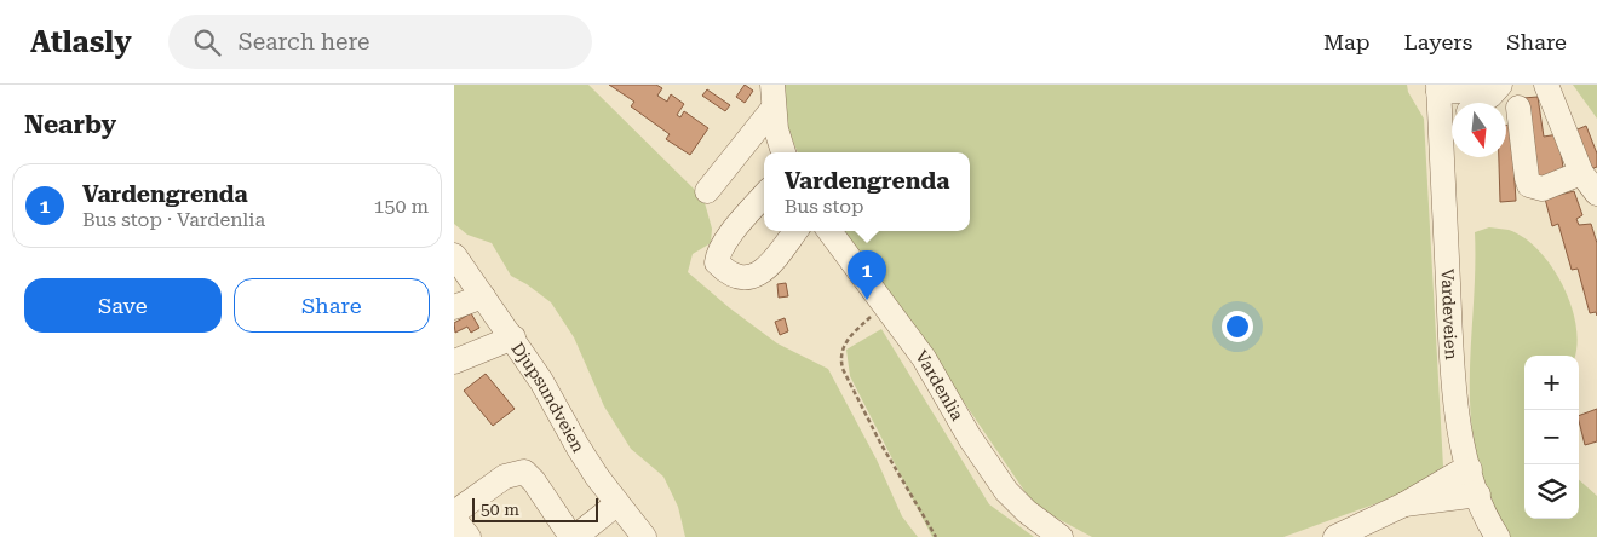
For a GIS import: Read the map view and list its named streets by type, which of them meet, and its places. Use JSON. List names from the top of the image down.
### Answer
{
  "streets": {
    "street": ["Vardeveien", "Vardenlia", "Djupsundveien"]
  },
  "scale_bar": "50 m",
  "north": "bottom",
  "page": {
    "header": "Atlasly",
    "search": "Search here",
    "nav": ["Map", "Layers", "Share"],
    "heading": "Nearby",
    "popup": ["Vardengrenda", "Bus stop"],
    "list": [
      {
        "mark": "1",
        "name": "Vardengrenda",
        "note": "Bus stop · Vardenlia",
        "value": "150 m"
      }
    ],
    "pins": "1",
    "buttons": ["Save", "Share"],
    "map_buttons": ["+", "−"],
    "scale": "50 m"
  }
}
